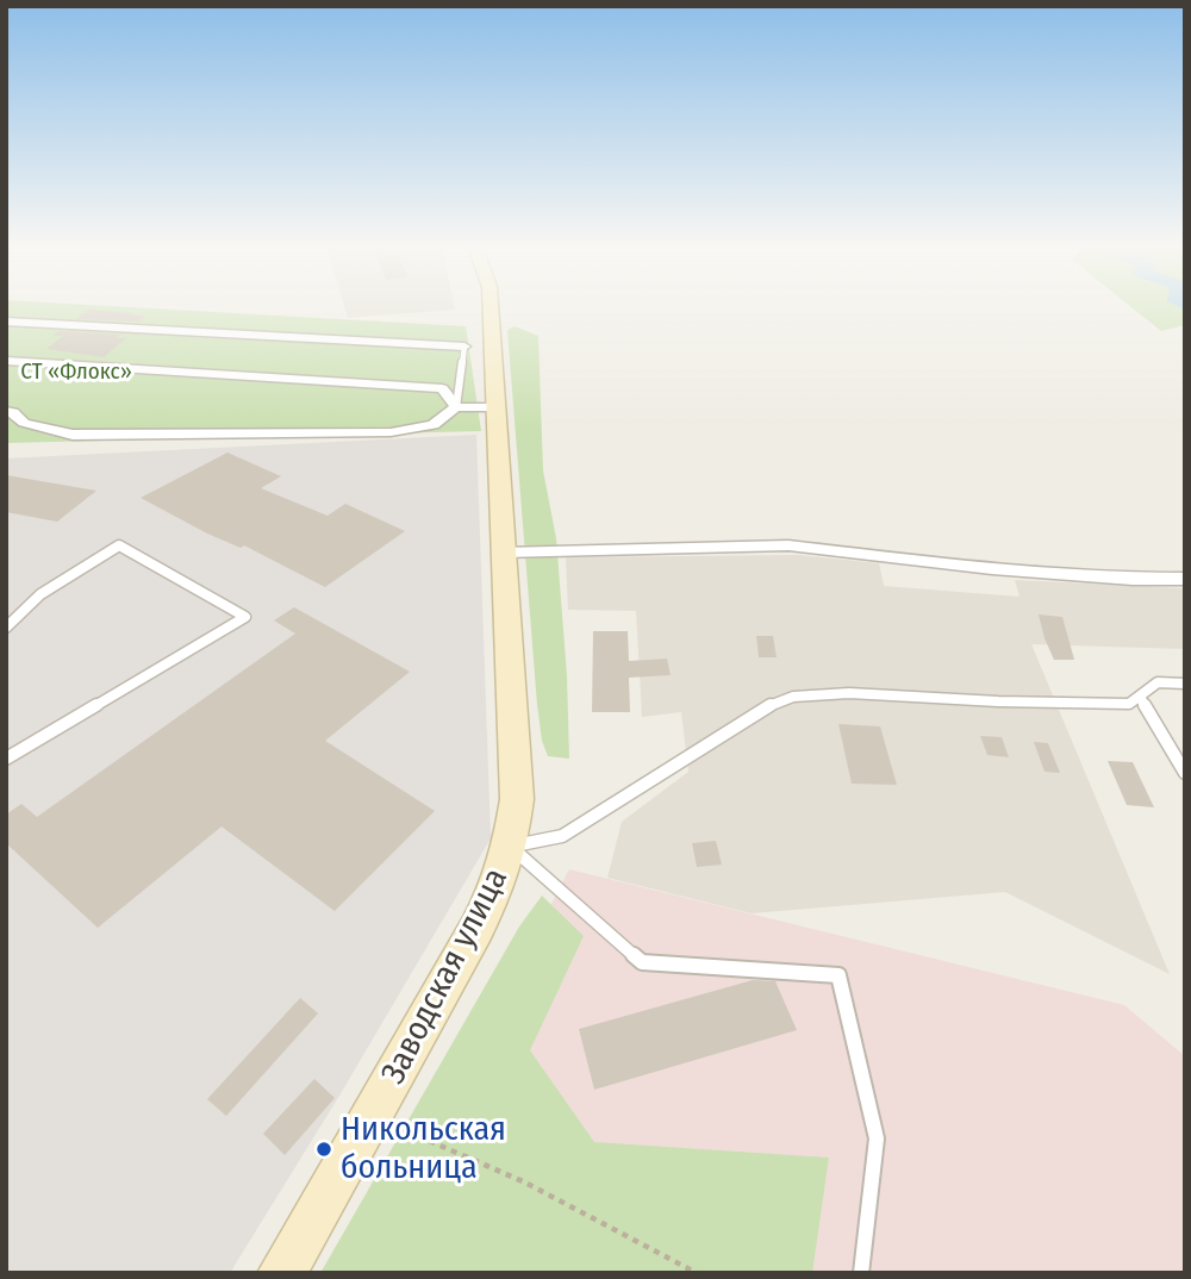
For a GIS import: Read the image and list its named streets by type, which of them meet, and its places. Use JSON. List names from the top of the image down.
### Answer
{
  "streets": {
    "main road": ["Заводская улица"]
  },
  "parks": ["СТ «Флокс»"],
  "places": ["Никольская больница"]
}
